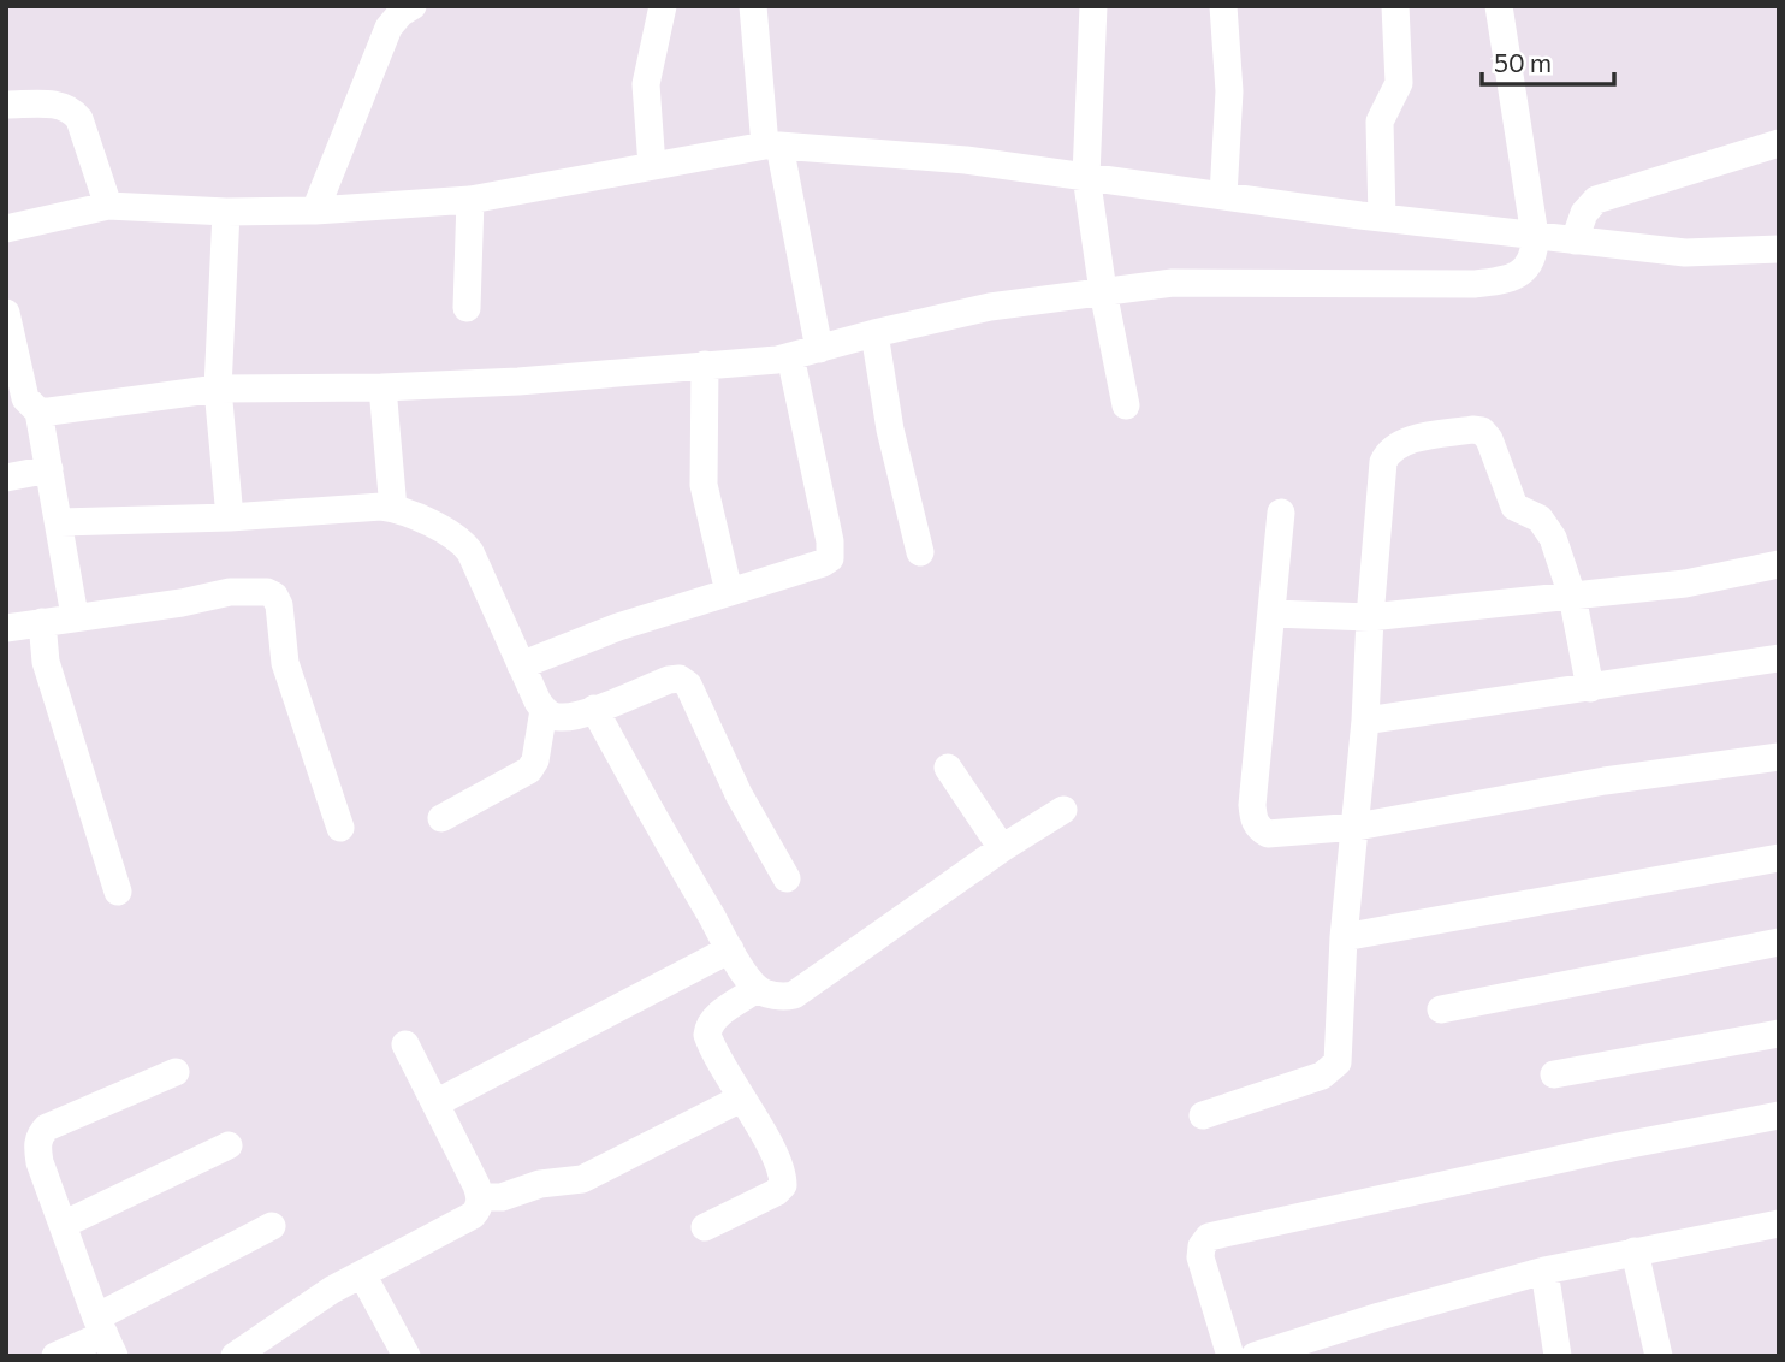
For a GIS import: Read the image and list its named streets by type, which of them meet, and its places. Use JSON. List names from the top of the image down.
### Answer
{
  "scale_bar": "50 m"
}
